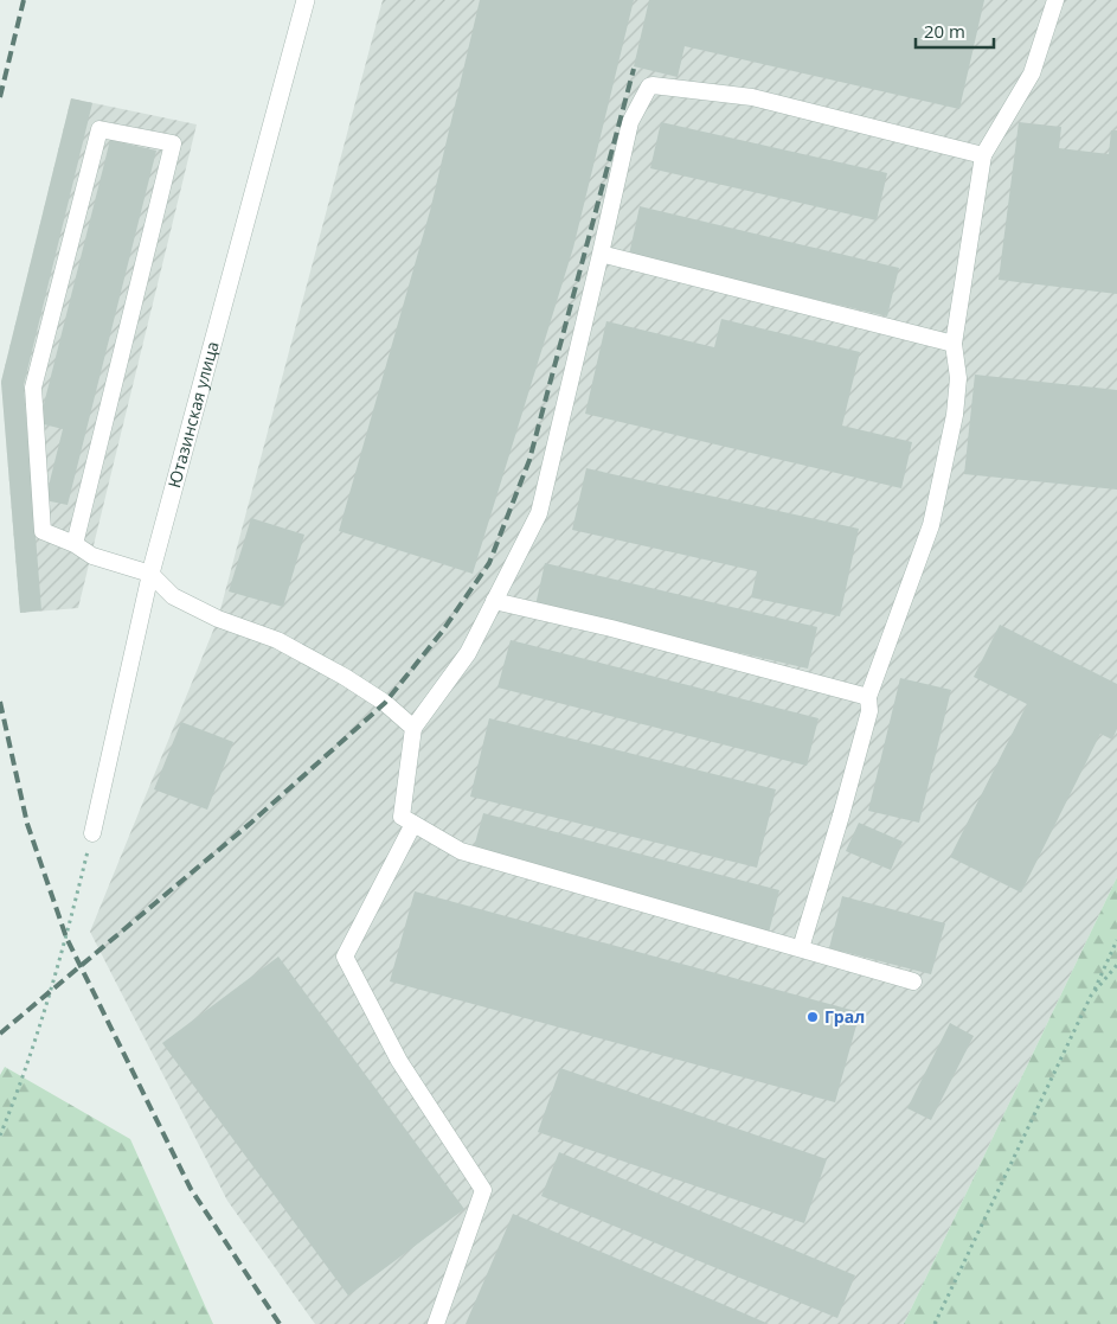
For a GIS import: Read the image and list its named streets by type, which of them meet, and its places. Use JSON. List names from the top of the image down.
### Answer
{
  "streets": {
    "street": ["Ютазинская улица"]
  },
  "places": ["Грал"],
  "scale_bar": "20 m"
}
